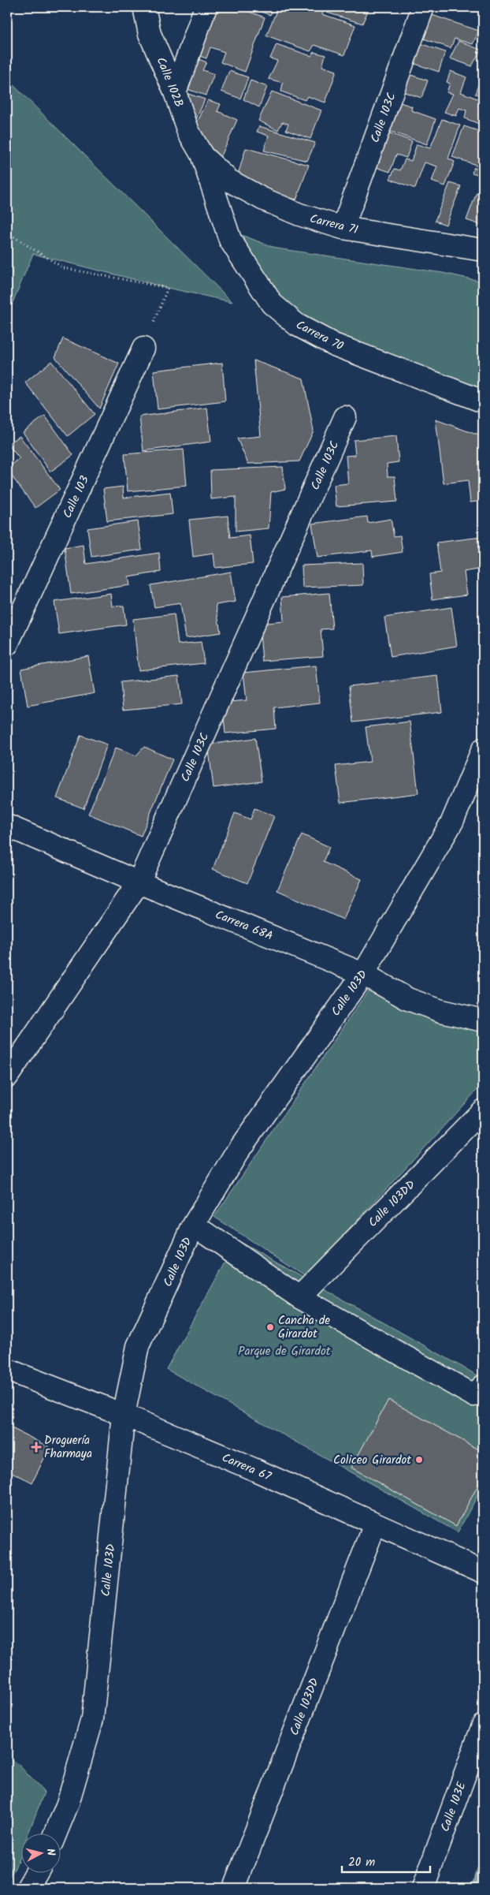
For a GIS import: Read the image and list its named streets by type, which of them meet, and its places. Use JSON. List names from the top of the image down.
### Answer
{
  "streets": {
    "street": [
      "Calle 102B",
      "Calle 103C",
      "Carrera 71",
      "Carrera 70",
      "Calle 103",
      "Carrera 68A",
      "Calle 103D",
      "Calle 103DD",
      "Carrera 67",
      "Calle 103E"
    ]
  },
  "crossings": [
    ["Calle 102B", "Carrera 71"],
    ["Calle 102B", "Carrera 70"],
    ["Calle 103C", "Carrera 71"],
    ["Calle 103C", "Carrera 68A"],
    ["Carrera 71", "Carrera 70"],
    ["Carrera 68A", "Calle 103D"],
    ["Calle 103D", "Carrera 67"],
    ["Calle 103DD", "Carrera 67"]
  ],
  "parks": ["Parque de Girardot"],
  "places": {
    "other": ["Cancha de Girardot", "Coliceo Girardot"],
    "health": ["Droguería Fharmaya"]
  },
  "scale_bar": "20 m",
  "north": "right"
}
